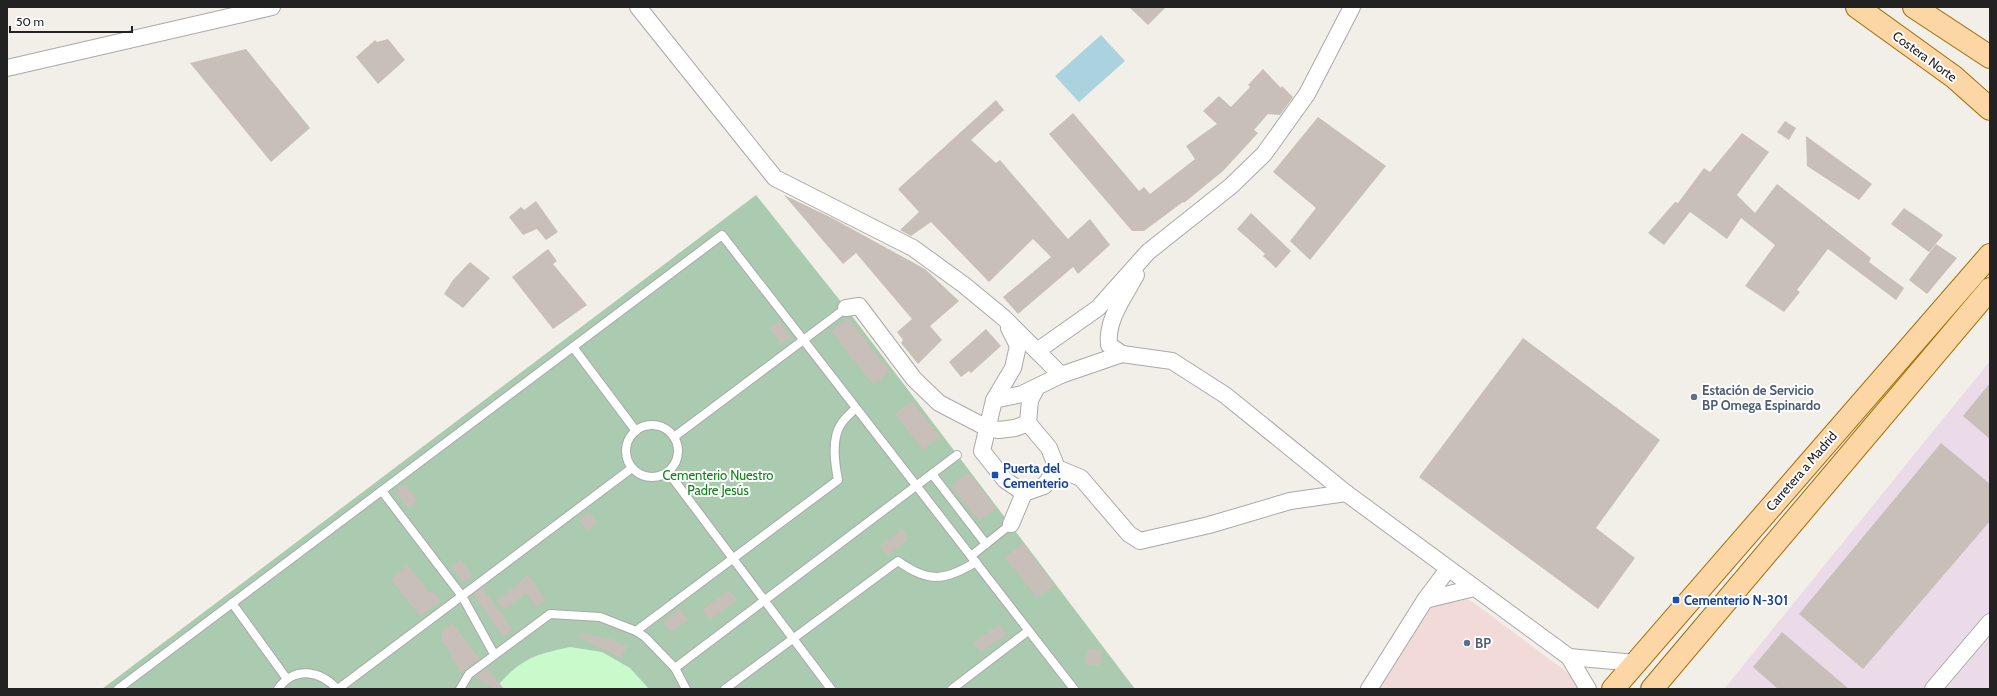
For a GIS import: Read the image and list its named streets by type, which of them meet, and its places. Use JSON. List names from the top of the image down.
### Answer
{
  "streets": {
    "main road": ["Costera Norte", "Carretera a Madrid"]
  },
  "parks": ["Cementerio Nuestro Padre Jesús"],
  "places": {
    "other": ["Estación de Servicio BP Omega Espinardo", "BP"],
    "transit": ["Puerta del Cementerio", "Cementerio N-301"]
  },
  "scale_bar": "50 m"
}
